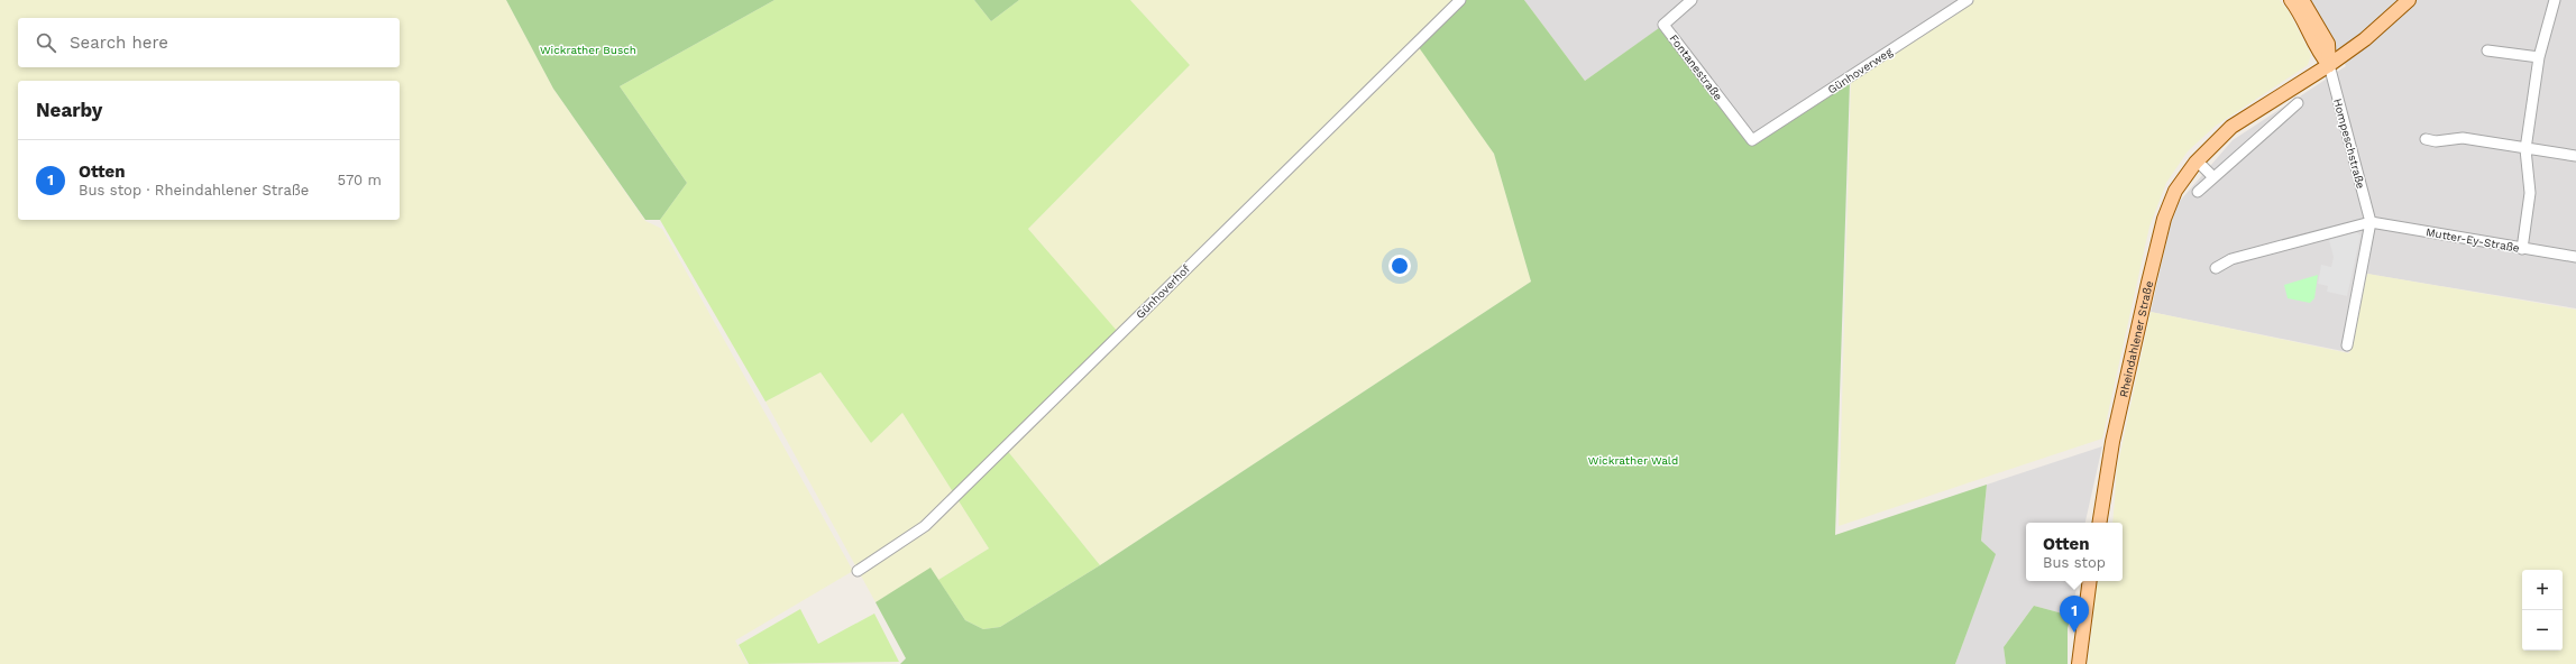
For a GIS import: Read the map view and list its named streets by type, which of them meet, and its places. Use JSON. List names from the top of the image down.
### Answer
{
  "streets": {
    "main road": ["Rheindahlener Straße"],
    "street": [
      "Fontanestraße",
      "Günhoverweg",
      "Hompeschstraße",
      "Mutter-Ey-Straße",
      "Günhoverhof"
    ]
  },
  "crossings": [
    ["Fontanestraße", "Günhoverweg"],
    ["Hompeschstraße", "Mutter-Ey-Straße"],
    ["Hompeschstraße", "Rheindahlener Straße"]
  ],
  "parks": ["Wickrather Busch", "Wickrather Wald"],
  "page": {
    "search": "Search here",
    "heading": "Nearby",
    "list": [
      {
        "mark": "1",
        "name": "Otten",
        "note": "Bus stop · Rheindahlener Straße",
        "value": "570 m"
      }
    ],
    "popup": ["Otten", "Bus stop"],
    "map_buttons": ["+", "−"],
    "pins": "1"
  }
}
